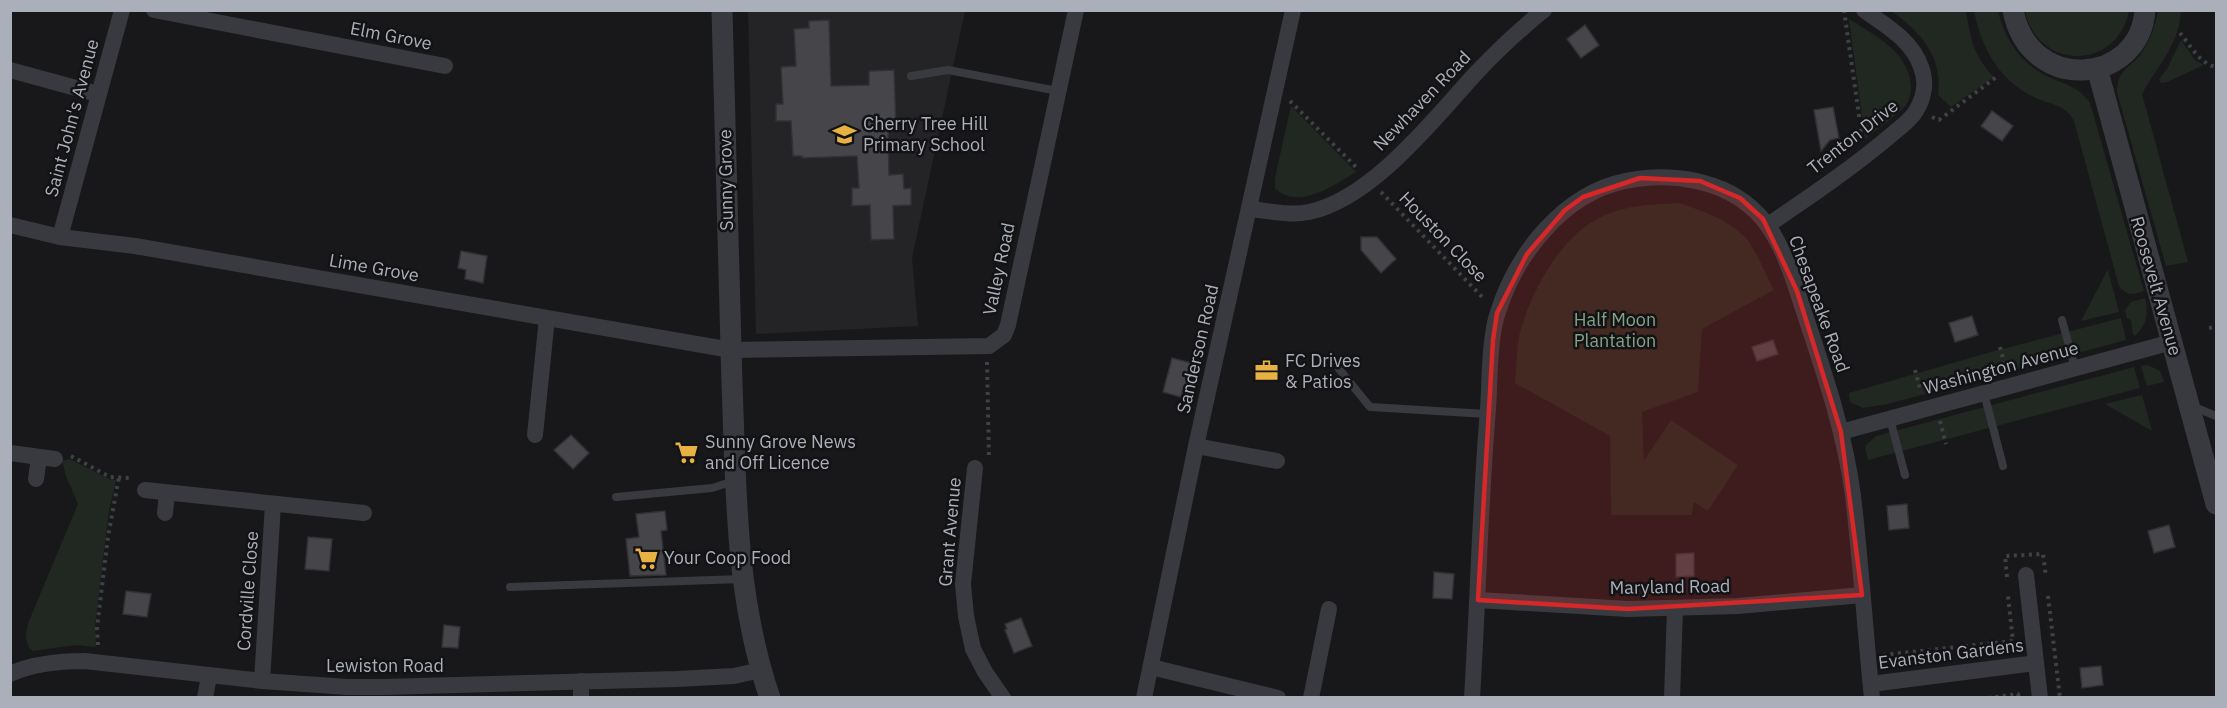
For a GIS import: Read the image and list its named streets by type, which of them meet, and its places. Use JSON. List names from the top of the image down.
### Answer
{
  "streets": {
    "street": [
      "Elm Grove",
      "Newhaven Road",
      "Saint John's Avenue",
      "Trenton Drive",
      "Sunny Grove",
      "Lime Grove",
      "Valley Road",
      "Roosevelt Avenue",
      "Chesapeake Road",
      "Sanderson Road",
      "Washington Avenue",
      "Grant Avenue",
      "Maryland Road",
      "Cordville Close",
      "Evanston Gardens",
      "Lewiston Road"
    ],
    "path": ["Houston Close"]
  },
  "crossings": [
    ["Newhaven Road", "Houston Close"],
    ["Newhaven Road", "Sanderson Road"],
    ["Saint John's Avenue", "Lime Grove"],
    ["Trenton Drive", "Chesapeake Road"],
    ["Sunny Grove", "Lime Grove"],
    ["Sunny Grove", "Valley Road"],
    ["Sunny Grove", "Lewiston Road"],
    ["Houston Close", "Chesapeake Road"],
    ["Houston Close", "Sanderson Road"],
    ["Lime Grove", "Valley Road"],
    ["Roosevelt Avenue", "Washington Avenue"],
    ["Chesapeake Road", "Washington Avenue"],
    ["Chesapeake Road", "Maryland Road"],
    ["Chesapeake Road", "Evanston Gardens"],
    ["Cordville Close", "Lewiston Road"]
  ],
  "parks": ["Half Moon Plantation"],
  "places": {
    "school or university": ["Cherry Tree Hill Primary School"],
    "office": ["FC Drives & Patios"],
    "supermarket": ["Sunny Grove News and Off Licence", "Your Coop Food"]
  }
}
